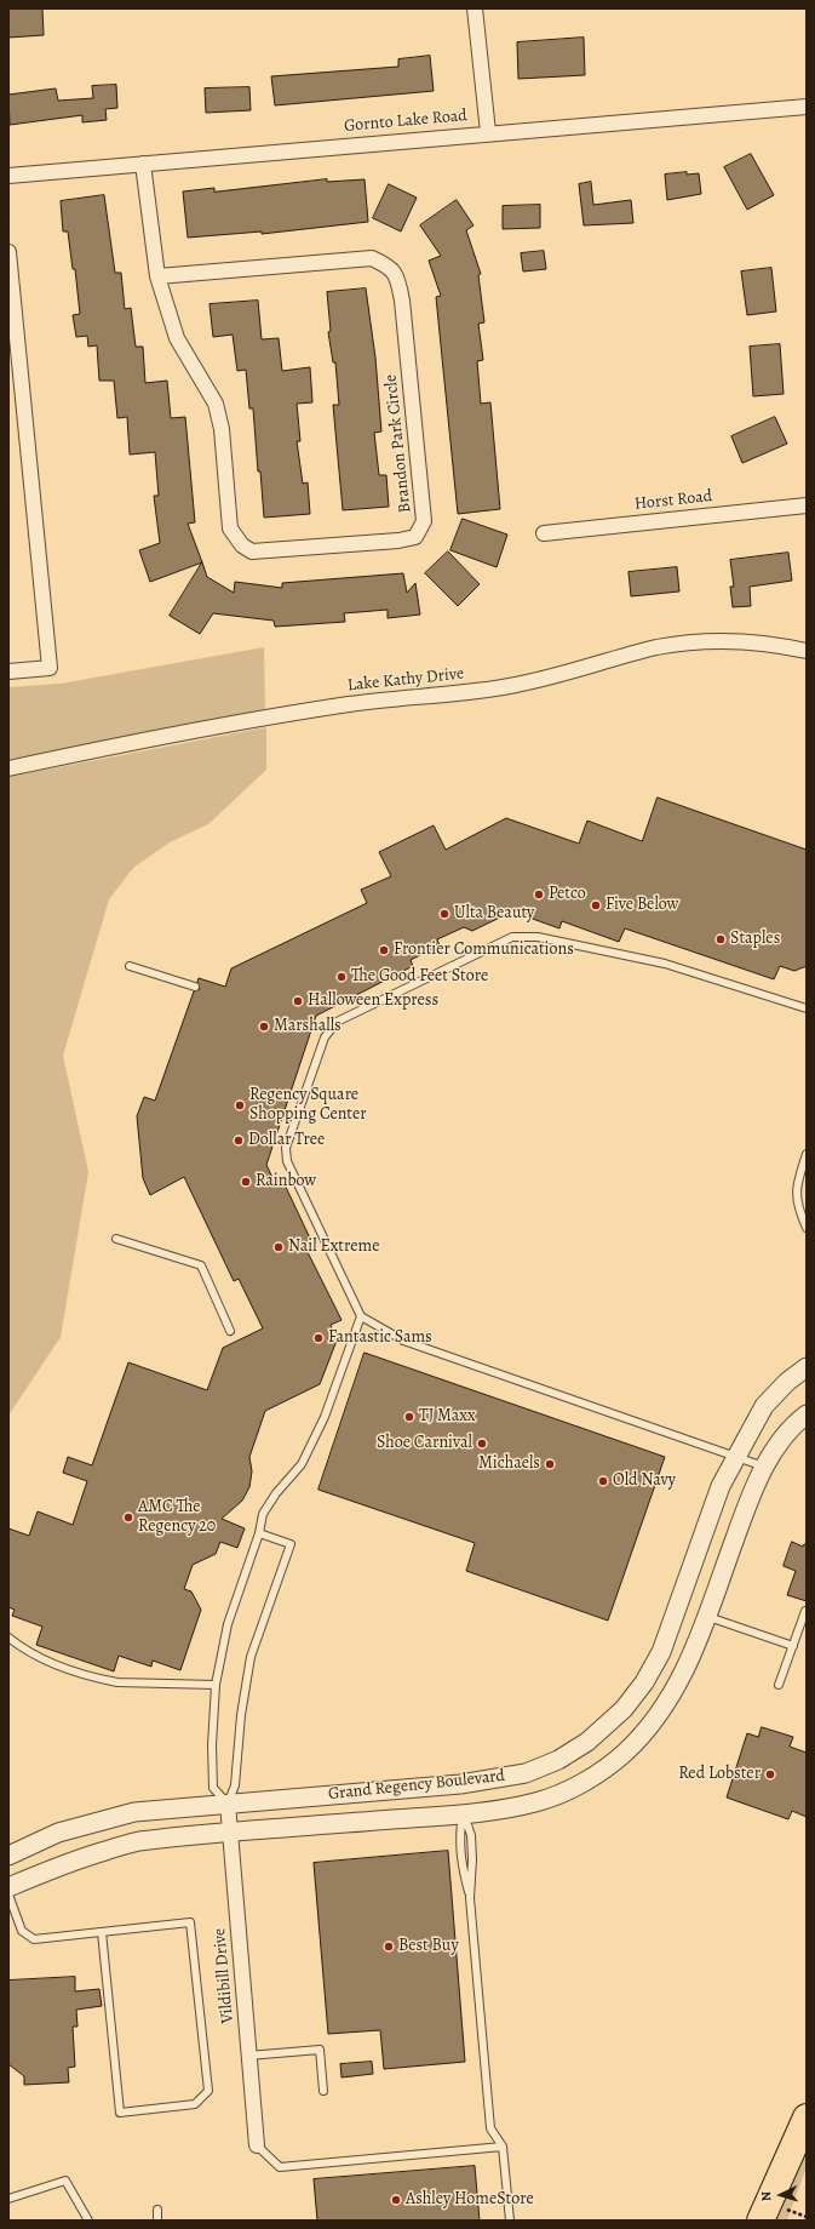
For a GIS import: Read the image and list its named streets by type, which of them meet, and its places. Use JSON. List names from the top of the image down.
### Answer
{
  "streets": {
    "street": [
      "Gornto Lake Road",
      "Brandon Park Circle",
      "Horst Road",
      "Lake Kathy Drive",
      "Grand Regency Boulevard",
      "Vildibill Drive"
    ]
  },
  "crossings": [
    ["Gornto Lake Road", "Brandon Park Circle"],
    ["Grand Regency Boulevard", "Vildibill Drive"]
  ],
  "places": [
    "Petco",
    "Five Below",
    "Ulta Beauty",
    "Staples",
    "Frontier Communications",
    "The Good Feet Store",
    "Halloween Express",
    "Marshalls",
    "Regency Square Shopping Center",
    "Dollar Tree",
    "Rainbow",
    "Nail Extreme",
    "Fantastic Sams",
    "TJ Maxx",
    "Shoe Carnival",
    "Michaels",
    "Old Navy",
    "AMC The Regency 20",
    "Red Lobster",
    "Best Buy",
    "Ashley HomeStore"
  ],
  "north": "left"
}
